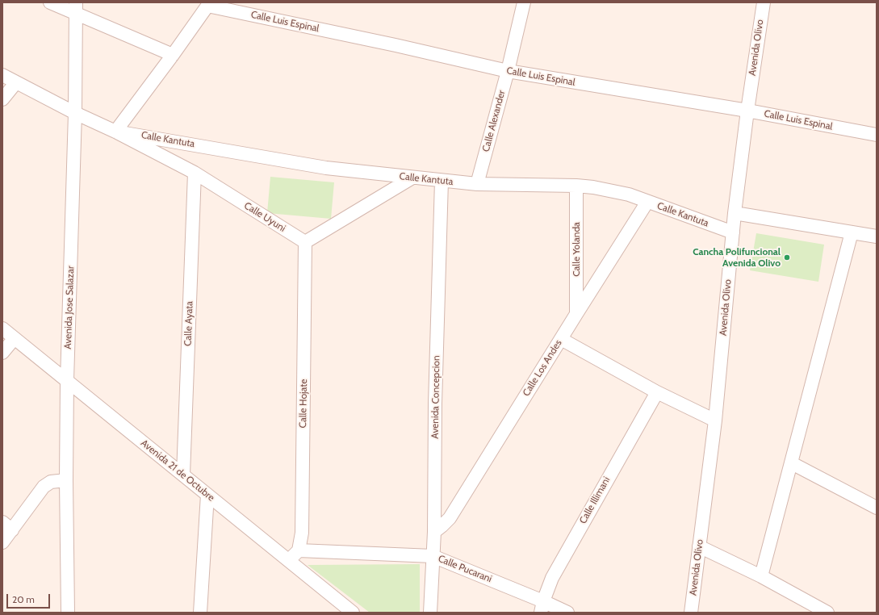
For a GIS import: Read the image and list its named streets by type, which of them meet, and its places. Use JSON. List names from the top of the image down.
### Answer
{
  "streets": {
    "street": [
      "Calle Luis Espinal",
      "Avenida Olivo",
      "Calle Alexander",
      "Calle Kantuta",
      "Calle Uyuni",
      "Calle Yolanda",
      "Avenida Jose Salazar",
      "Calle Ayata",
      "Calle Los Andes",
      "Avenida Concepcion",
      "Calle Hojate",
      "Avenida 21 de Octubre",
      "Calle Illimani",
      "Calle Pucarani"
    ]
  },
  "crossings": [
    ["Calle Luis Espinal", "Avenida Olivo"],
    ["Calle Luis Espinal", "Calle Alexander"],
    ["Avenida Olivo", "Calle Kantuta"],
    ["Calle Alexander", "Calle Kantuta"],
    ["Calle Kantuta", "Calle Uyuni"],
    ["Calle Kantuta", "Calle Yolanda"],
    ["Calle Kantuta", "Calle Los Andes"],
    ["Calle Kantuta", "Avenida Concepcion"],
    ["Calle Uyuni", "Calle Ayata"],
    ["Calle Uyuni", "Calle Hojate"],
    ["Calle Yolanda", "Calle Los Andes"],
    ["Avenida Jose Salazar", "Avenida 21 de Octubre"],
    ["Calle Ayata", "Avenida 21 de Octubre"],
    ["Calle Los Andes", "Avenida Concepcion"],
    ["Avenida Concepcion", "Calle Pucarani"],
    ["Calle Hojate", "Calle Pucarani"],
    ["Calle Illimani", "Calle Pucarani"]
  ],
  "places": ["Cancha Polifuncional Avenida Olivo"],
  "scale_bar": "20 m"
}
